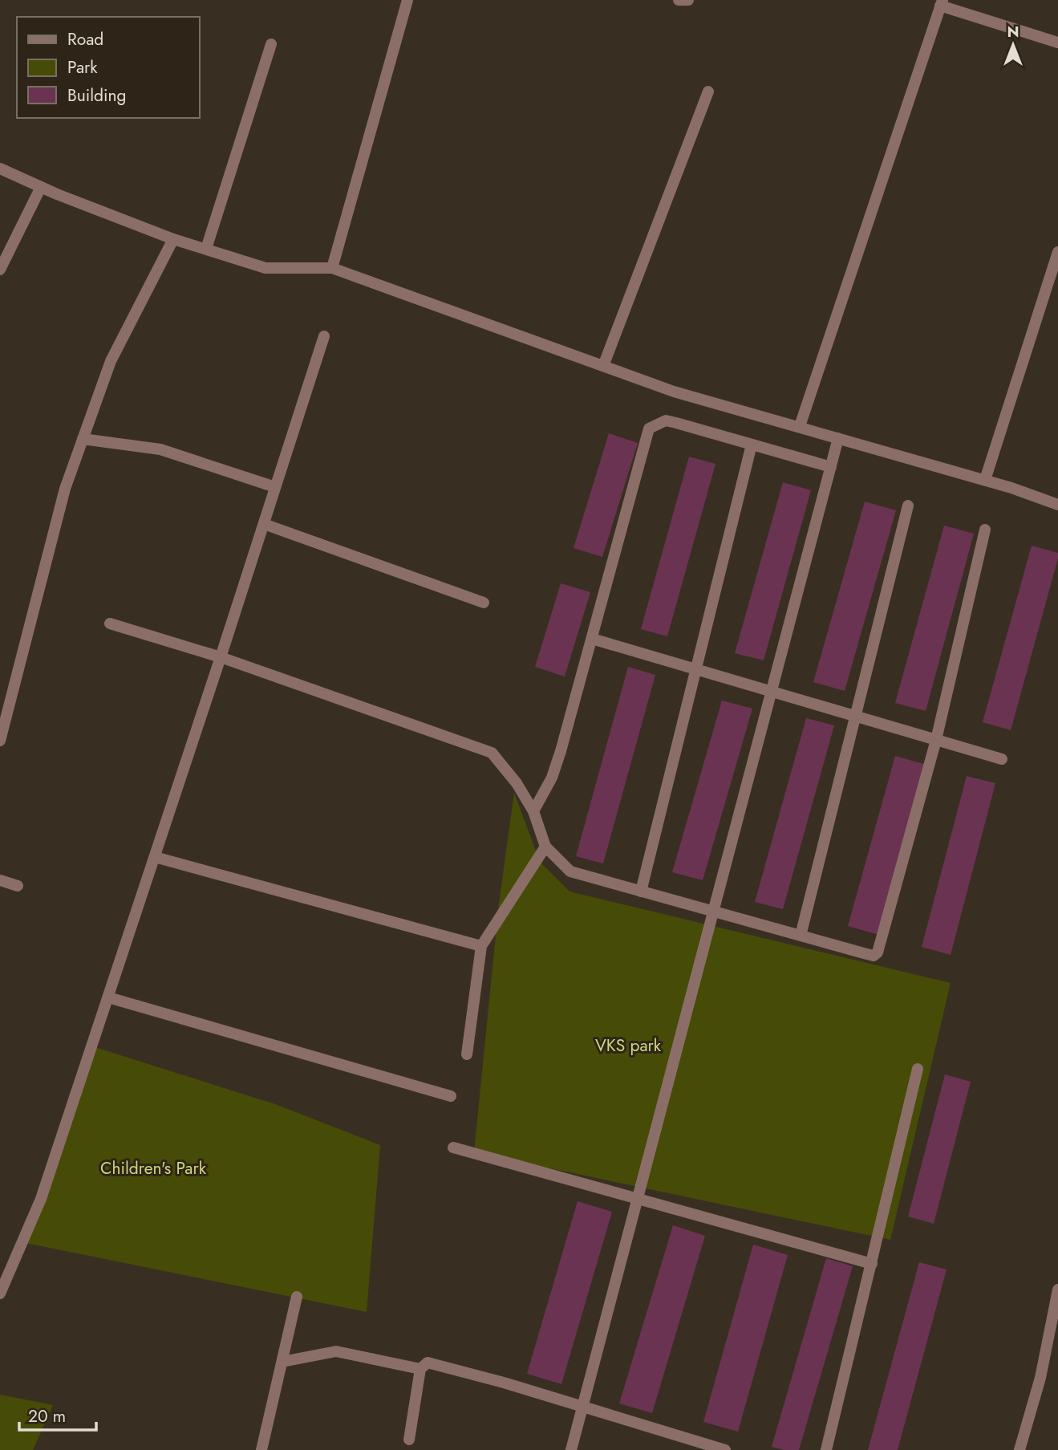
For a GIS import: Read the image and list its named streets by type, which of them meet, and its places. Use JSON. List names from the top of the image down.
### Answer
{
  "parks": ["VKS park", "Children's Park"],
  "legend": ["Road", "Park", "Building"],
  "scale_bar": "20 m",
  "north": "top"
}
